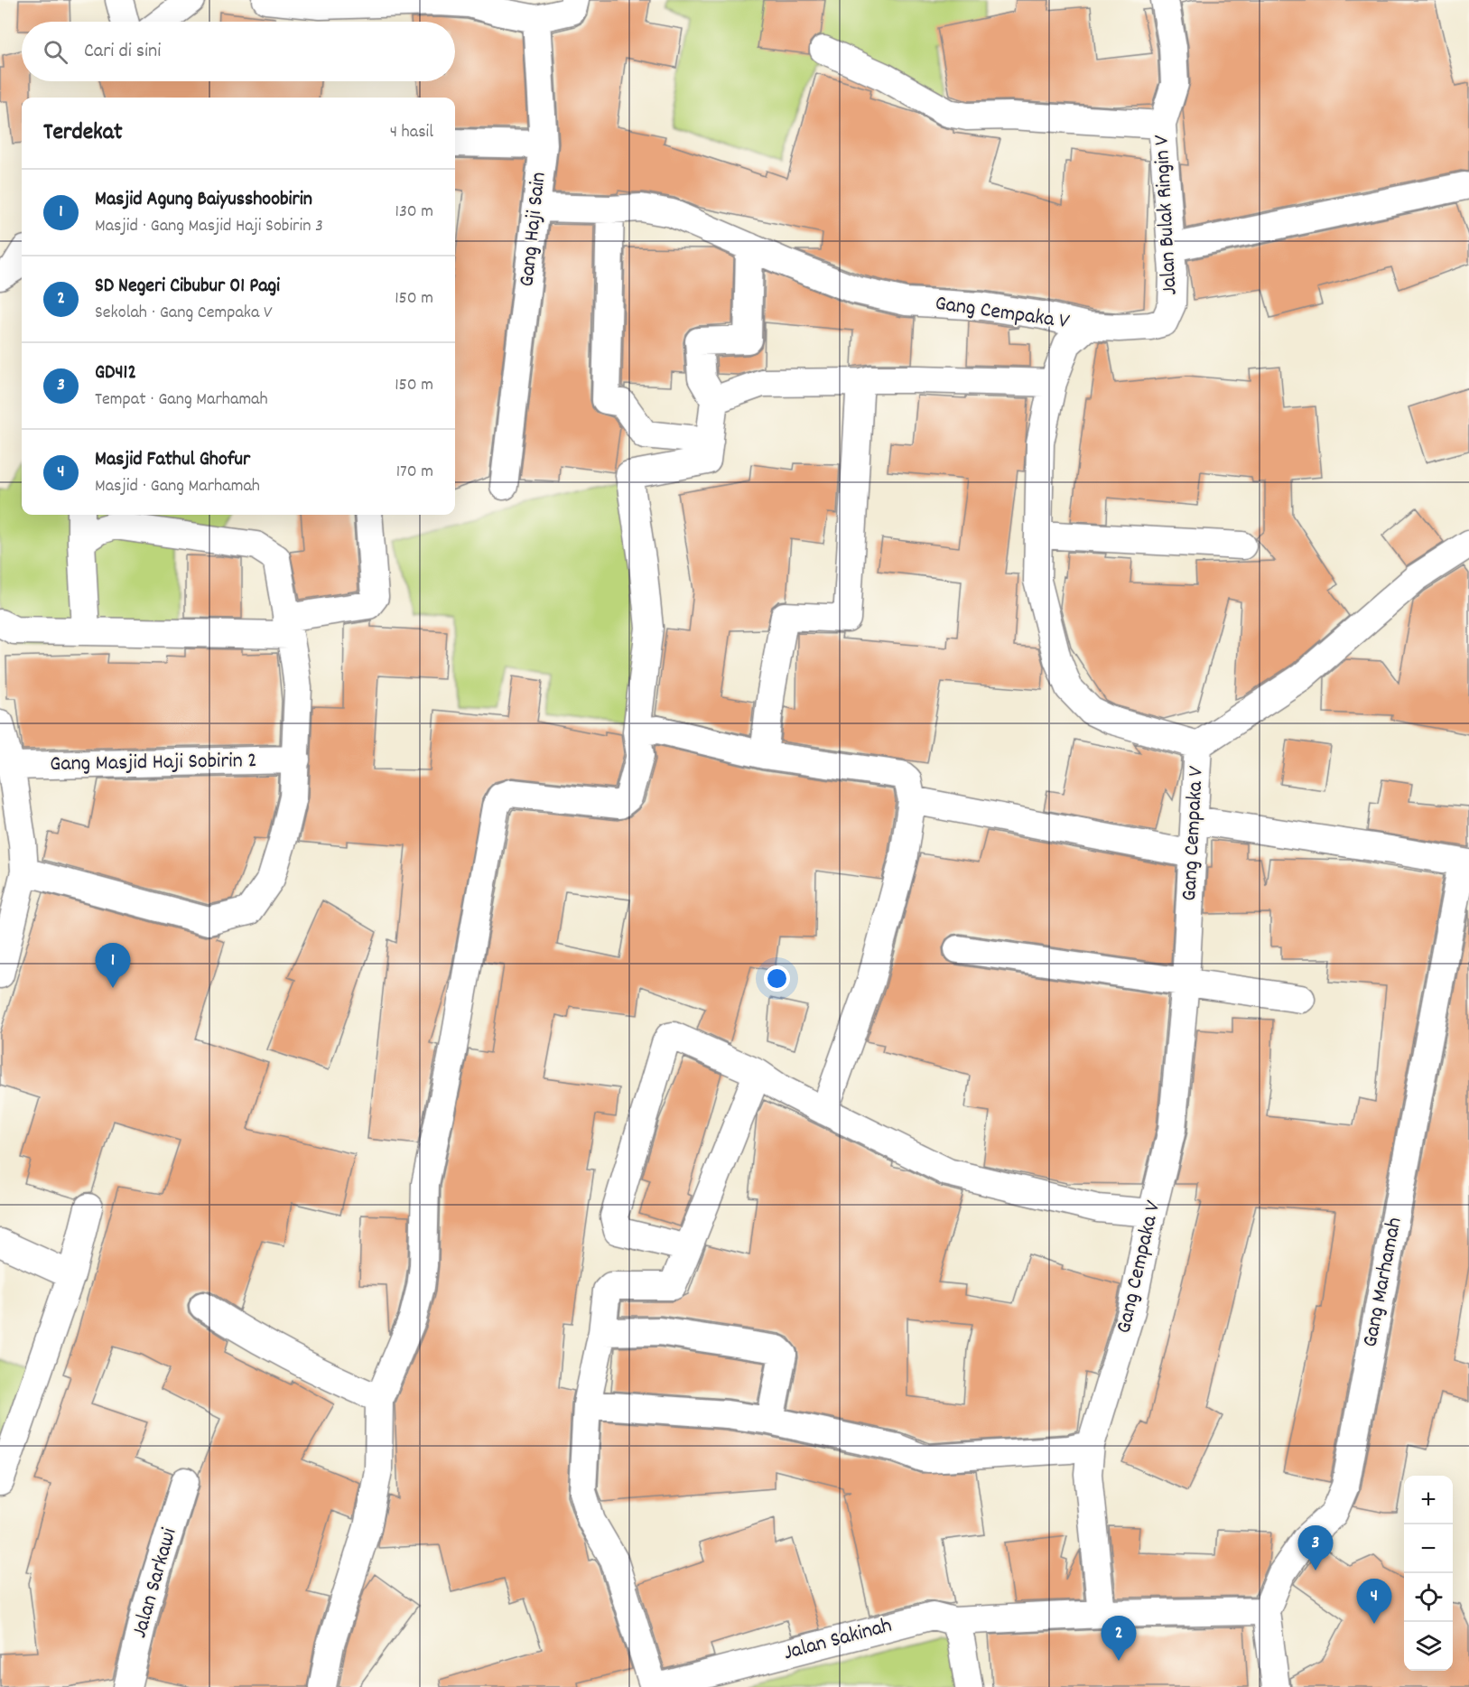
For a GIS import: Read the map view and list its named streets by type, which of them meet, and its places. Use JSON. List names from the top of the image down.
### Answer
{
  "streets": {
    "street": [
      "Jalan Bulak Ringin V",
      "Gang Haji Sain",
      "Gang Cempaka V",
      "Gang Masjid Haji Sobirin 2",
      "Gang Marhamah",
      "Jalan Sarkawi",
      "Jalan Sakinah"
    ]
  },
  "crossings": [
    ["Jalan Bulak Ringin V", "Gang Cempaka V"],
    ["Gang Haji Sain", "Gang Cempaka V"],
    ["Gang Cempaka V", "Jalan Sakinah"],
    ["Gang Marhamah", "Jalan Sakinah"]
  ],
  "page": {
    "search": "Cari di sini",
    "heading": ["Terdekat", "4 hasil"],
    "list": [
      {
        "mark": "1",
        "name": "Masjid Agung Baiyusshoobirin",
        "note": "Masjid · Gang Masjid Haji Sobirin 3",
        "value": "130 m"
      },
      {
        "mark": "2",
        "name": "SD Negeri Cibubur 01 Pagi",
        "note": "Sekolah · Gang Cempaka V",
        "value": "150 m"
      },
      {
        "mark": "3",
        "name": "GD412",
        "note": "Tempat · Gang Marhamah",
        "value": "150 m"
      },
      {
        "mark": "4",
        "name": "Masjid Fathul Ghofur",
        "note": "Masjid · Gang Marhamah",
        "value": "170 m"
      }
    ],
    "pins": [
      "1",
      "3",
      "4",
      "2"
    ],
    "map_buttons": ["+", "−"]
  }
}
